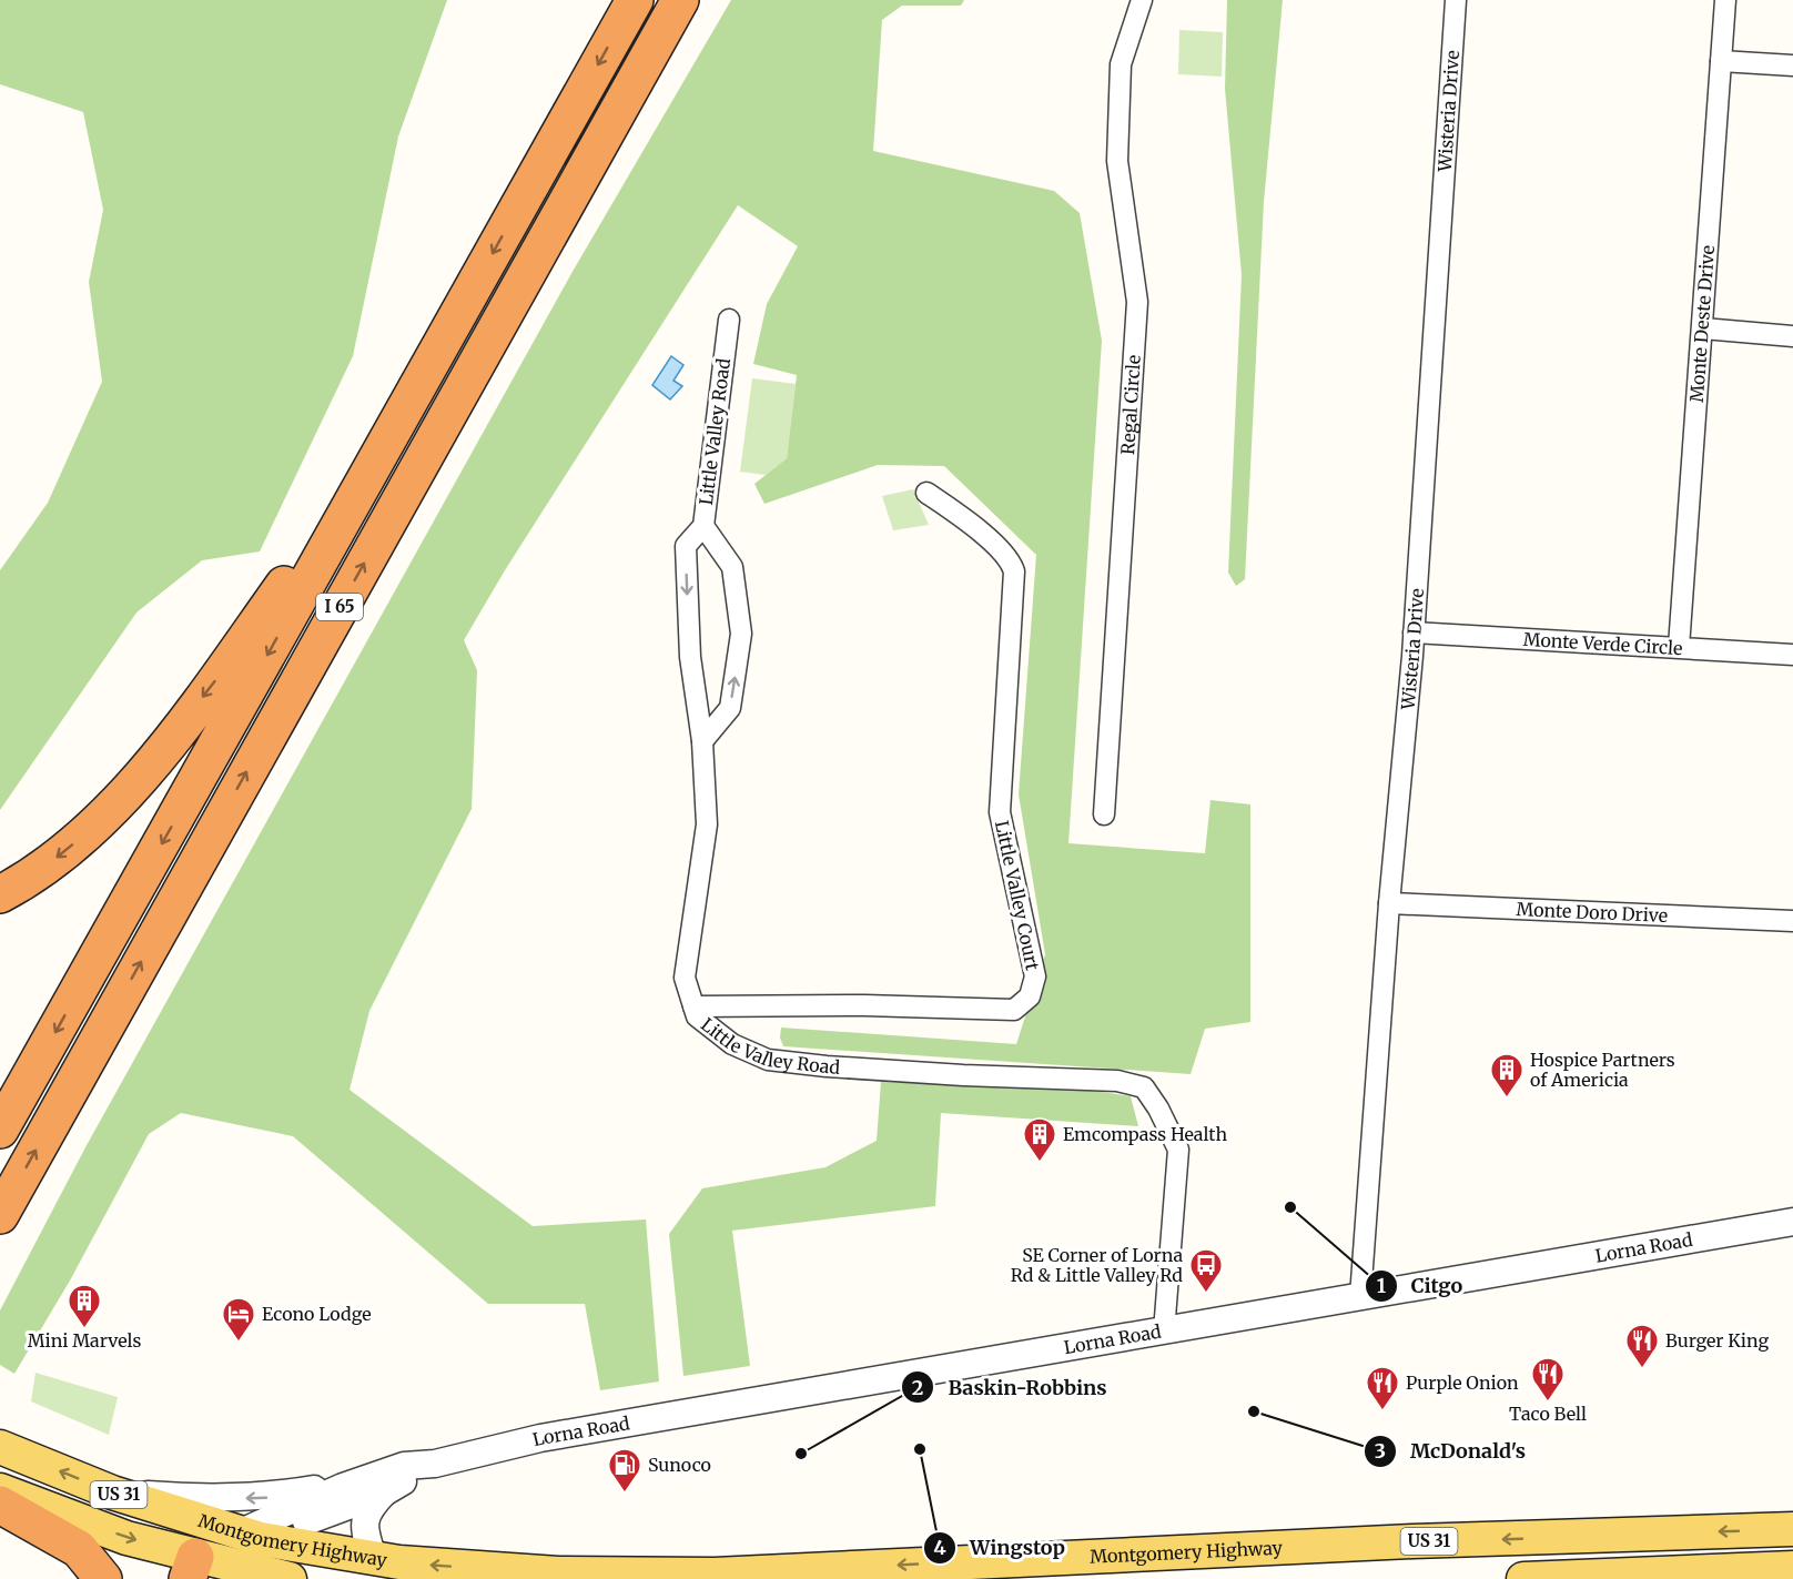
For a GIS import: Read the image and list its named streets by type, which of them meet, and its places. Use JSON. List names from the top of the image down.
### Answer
{
  "streets": {
    "highway": ["I 65"],
    "main road": ["US 31", "Montgomery Highway"],
    "street": [
      "Wisteria Drive",
      "Monte Deste Drive",
      "Regal Circle",
      "Little Valley Road",
      "Monte Verde Circle",
      "Little Valley Court",
      "Monte Doro Drive",
      "Lorna Road"
    ]
  },
  "crossings": [
    ["Wisteria Drive", "Monte Verde Circle"],
    ["Wisteria Drive", "Monte Doro Drive"],
    ["Wisteria Drive", "Lorna Road"],
    ["Monte Deste Drive", "Monte Verde Circle"],
    ["Little Valley Road", "Little Valley Court"],
    ["Little Valley Road", "Lorna Road"],
    ["Lorna Road", "Montgomery Highway"]
  ],
  "places": {
    "building": ["Hospice Partners of Americia", "Emcompass Health", "Mini Marvels"],
    "other": [
      "Citgo",
      "McDonald's",
      "Wingstop",
      "Baskin-Robbins"
    ],
    "bus stop": ["SE Corner of Lorna Rd & Little Valley Rd"],
    "hotel": ["Econo Lodge"],
    "restaurant": ["Burger King", "Taco Bell", "Purple Onion"],
    "fuel station": ["Sunoco"]
  }
}
